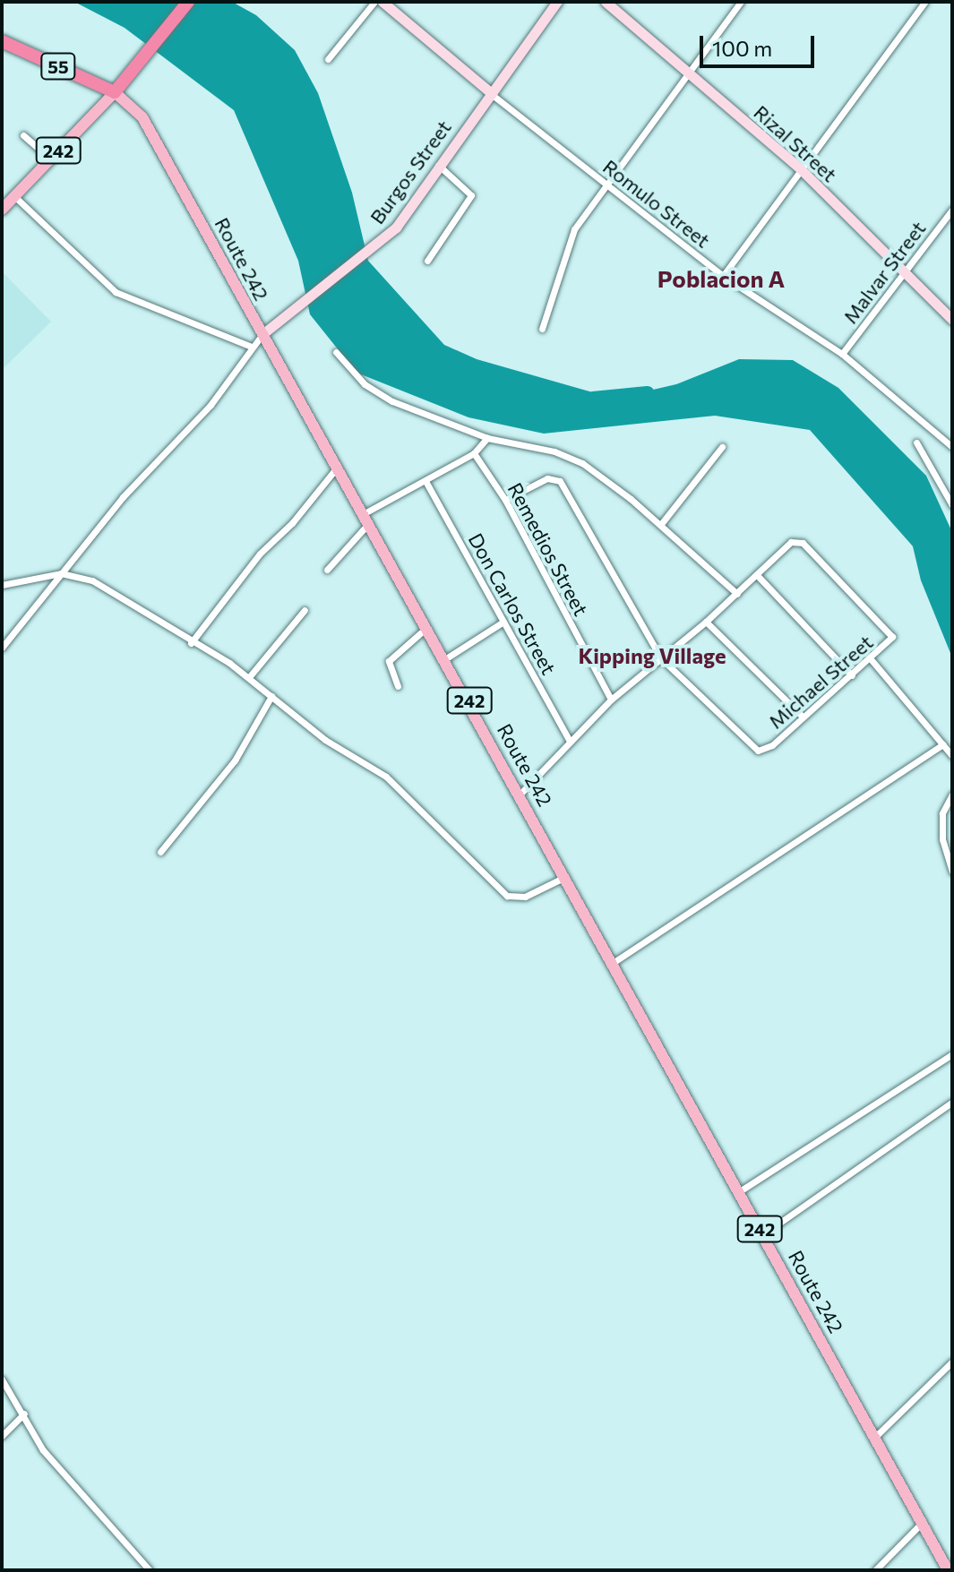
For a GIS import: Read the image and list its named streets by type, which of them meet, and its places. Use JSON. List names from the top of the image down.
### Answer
{
  "streets": {
    "highway": ["55"],
    "main road": ["242", "Route 242"],
    "street": [
      "Rizal Street",
      "Burgos Street",
      "Romulo Street",
      "Malvar Street",
      "Remedios Street",
      "Don Carlos Street",
      "Michael Street"
    ]
  },
  "crossings": [
    ["55", "242"],
    ["55", "Route 242"],
    ["Rizal Street", "Malvar Street"],
    ["242", "Route 242"],
    ["Burgos Street", "Romulo Street"],
    ["Burgos Street", "Route 242"],
    ["Romulo Street", "Malvar Street"]
  ],
  "districts": ["Poblacion A", "Kipping Village"],
  "scale_bar": "100 m"
}
